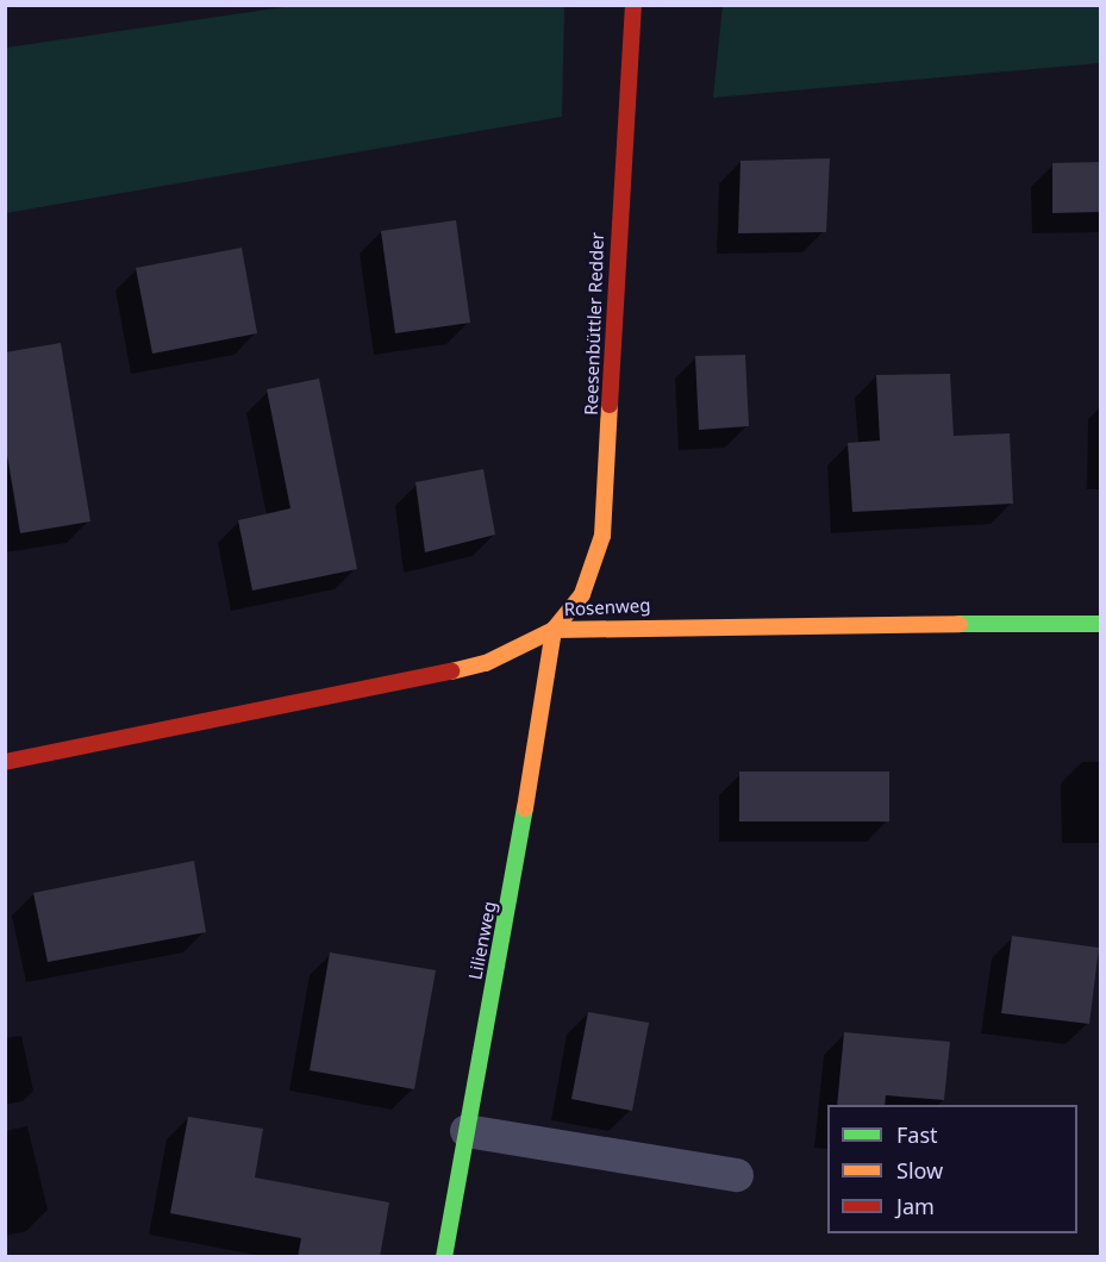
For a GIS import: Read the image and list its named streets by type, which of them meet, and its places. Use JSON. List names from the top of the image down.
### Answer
{
  "streets": {
    "street": ["Reesenbüttler Redder", "Rosenweg", "Lilienweg"]
  },
  "crossings": [
    ["Reesenbüttler Redder", "Rosenweg"],
    ["Reesenbüttler Redder", "Lilienweg"],
    ["Rosenweg", "Lilienweg"]
  ],
  "legend": ["Fast", "Slow", "Jam"]
}
